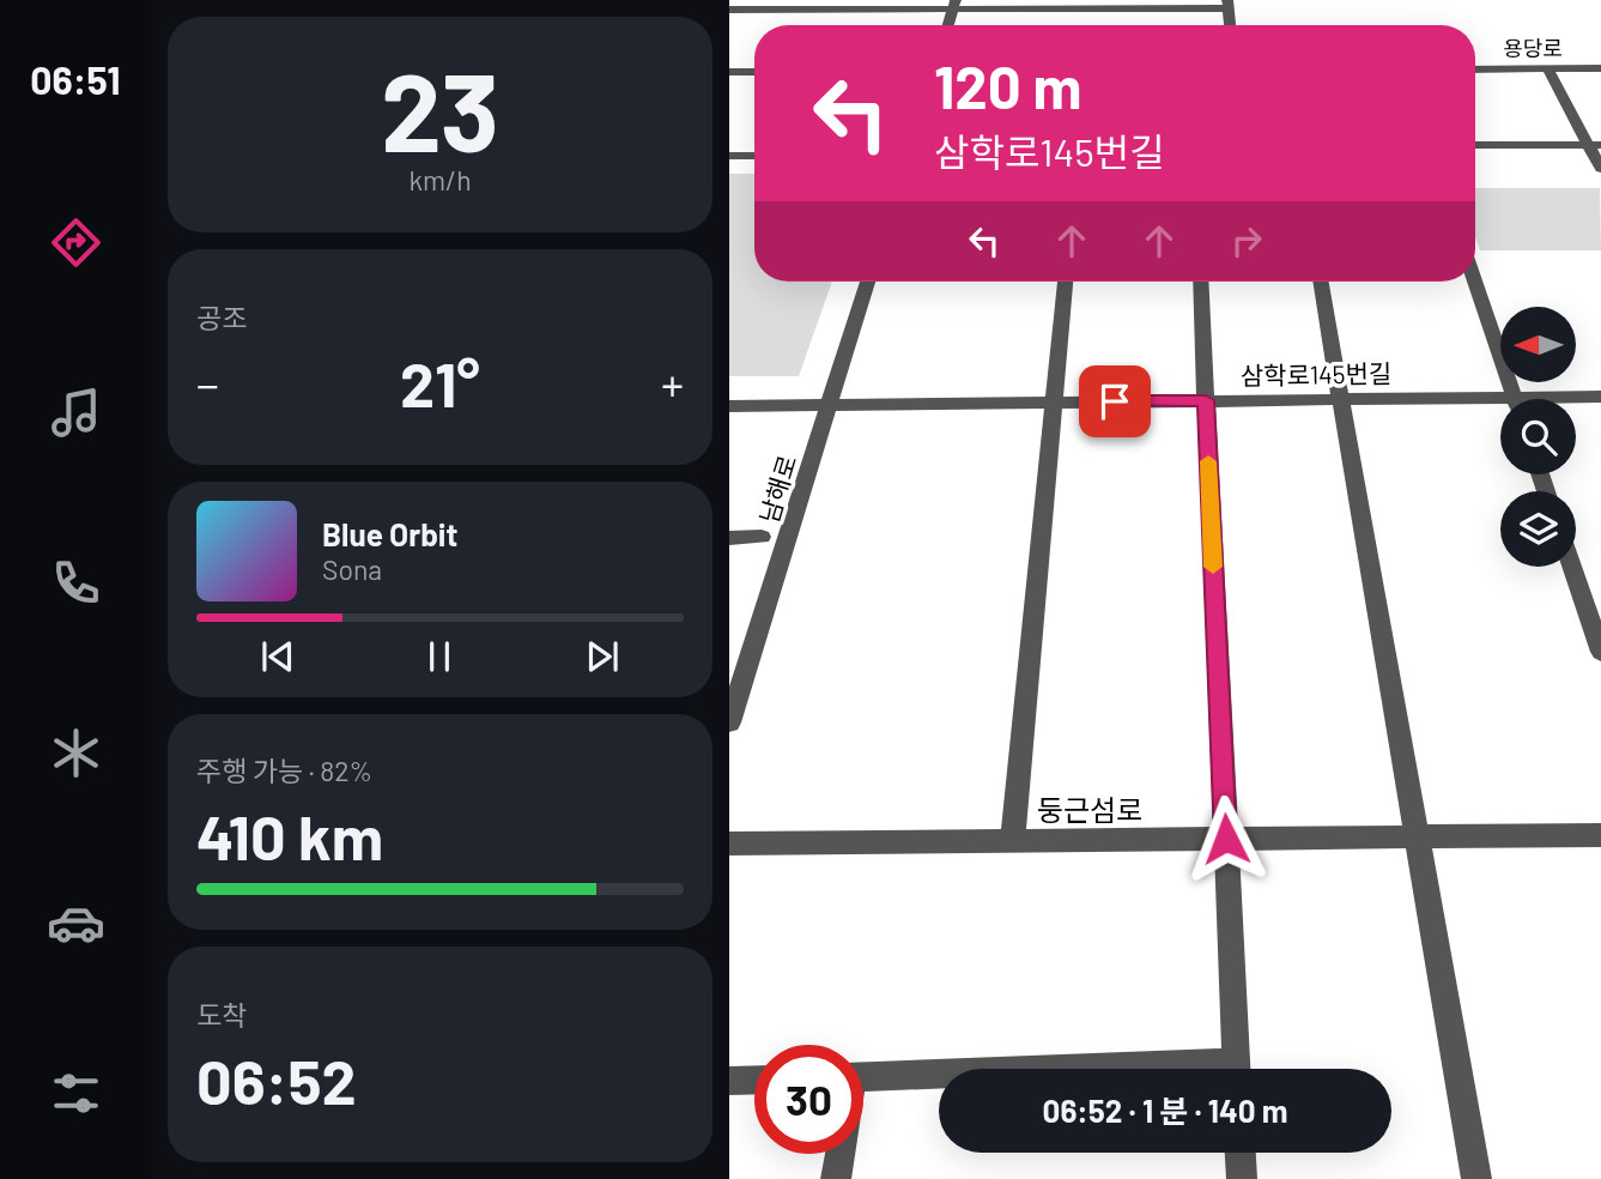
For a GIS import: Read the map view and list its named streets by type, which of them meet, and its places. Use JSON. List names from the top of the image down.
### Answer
{
  "streets": {
    "street": [
      "용당로",
      "삼학로145번길",
      "남해로",
      "둥근섬로"
    ]
  },
  "crossings": [
    ["삼학로145번길", "남해로"]
  ],
  "north": "left",
  "page": {
    "tabs": "06:51",
    "tile": [
      ["23", "km/h"],
      "공조",
      ["주행 가능 · 82%", "410 km"],
      ["도착", "06:52"]
    ],
    "turn": ["120 m", "삼학로145번길"],
    "heat": ["−", "21°", "+"],
    "song": ["Blue Orbit", "Sona"],
    "limit": "30",
    "trip": "06:52 · 1 분 · 140 m"
  }
}
